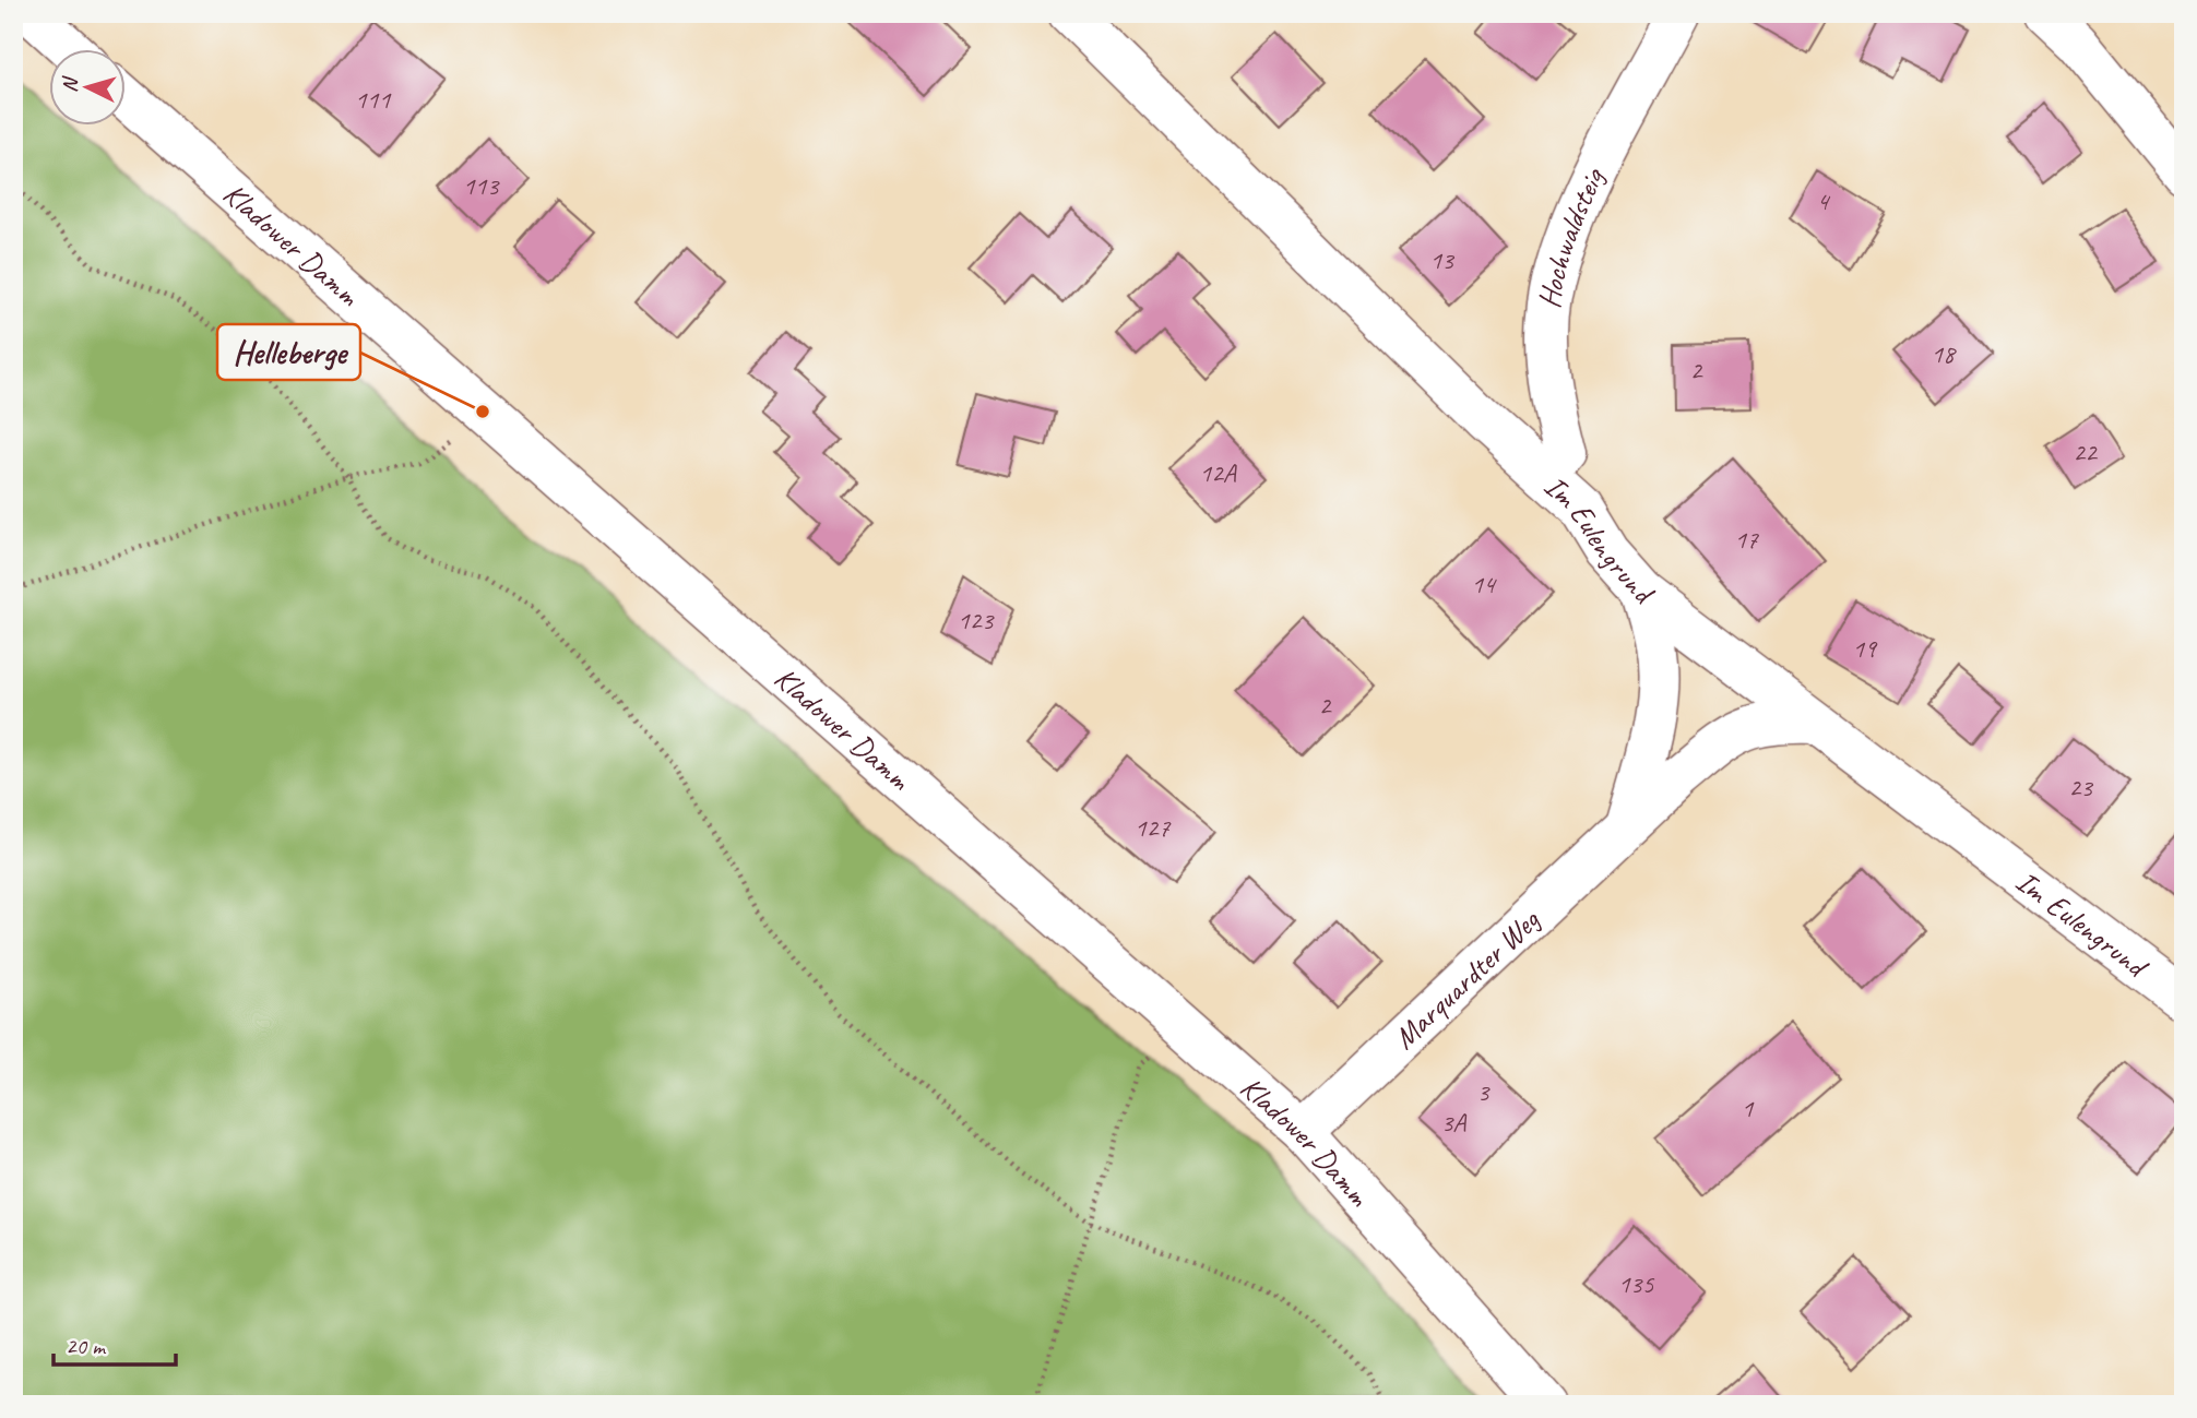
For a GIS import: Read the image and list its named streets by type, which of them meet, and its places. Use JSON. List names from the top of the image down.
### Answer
{
  "streets": {
    "street": [
      "Hochwaldsteig",
      "Kladower Damm",
      "Im Eulengrund",
      "Marquardter Weg"
    ]
  },
  "crossings": [
    ["Hochwaldsteig", "Im Eulengrund"],
    ["Kladower Damm", "Marquardter Weg"],
    ["Im Eulengrund", "Marquardter Weg"]
  ],
  "places": ["Helleberge"],
  "house_numbers": [
    "111",
    "113",
    "4",
    "13",
    "18",
    "2",
    "22",
    "12A",
    "17",
    "14",
    "123",
    "19",
    "2",
    "23",
    "127",
    "3",
    "1",
    "3A",
    "135"
  ],
  "scale_bar": "20 m",
  "north": "left"
}
